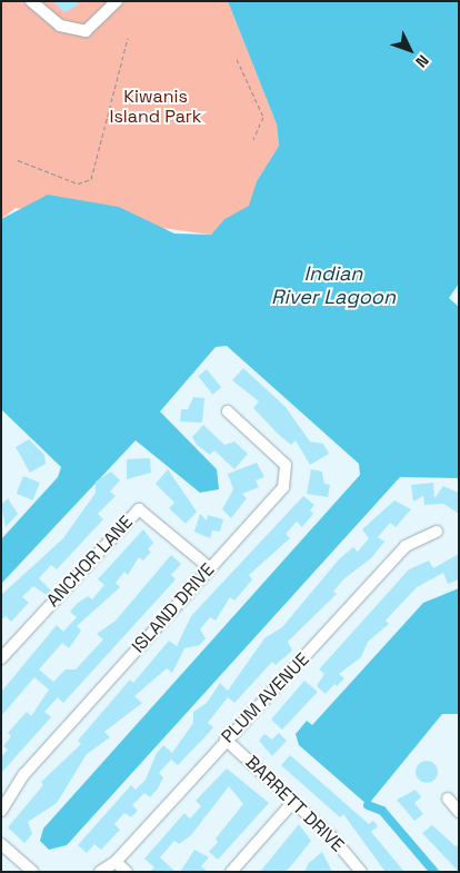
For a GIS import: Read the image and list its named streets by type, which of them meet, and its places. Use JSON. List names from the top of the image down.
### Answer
{
  "streets": {
    "street": [
      "ANCHOR LANE",
      "ISLAND DRIVE",
      "PLUM AVENUE",
      "BARRETT DRIVE"
    ]
  },
  "crossings": [
    ["ANCHOR LANE", "ISLAND DRIVE"],
    ["PLUM AVENUE", "BARRETT DRIVE"]
  ],
  "water": ["Indian River Lagoon"],
  "parks": ["Kiwanis Island Park"],
  "north": "bottom right"
}
